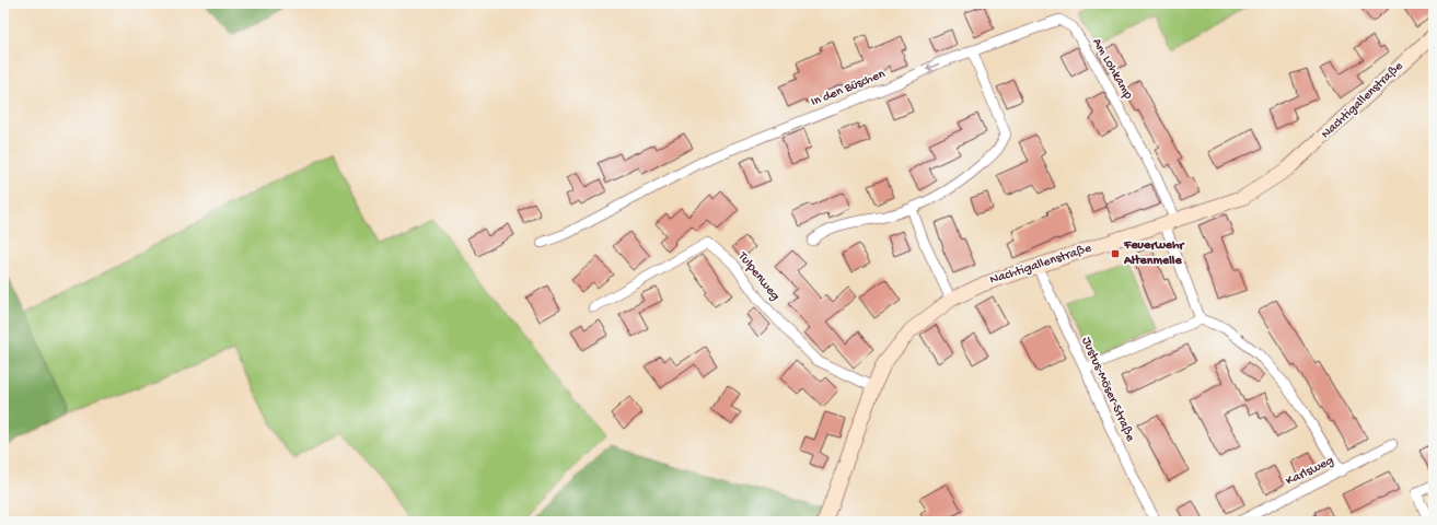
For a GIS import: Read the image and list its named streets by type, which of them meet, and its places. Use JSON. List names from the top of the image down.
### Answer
{
  "streets": {
    "street": [
      "Am Lohkamp",
      "In den Büschen",
      "Nachtigallenstraße",
      "Tulpenweg",
      "Justus-Möser-Straße",
      "Karlsweg"
    ]
  },
  "crossings": [
    ["Am Lohkamp", "In den Büschen"],
    ["Am Lohkamp", "Nachtigallenstraße"],
    ["Nachtigallenstraße", "Tulpenweg"],
    ["Nachtigallenstraße", "Justus-Möser-Straße"]
  ],
  "one_way": ["In den Büschen"],
  "places": {
    "transit": ["Feuerwehr Altenmelle"]
  }
}
